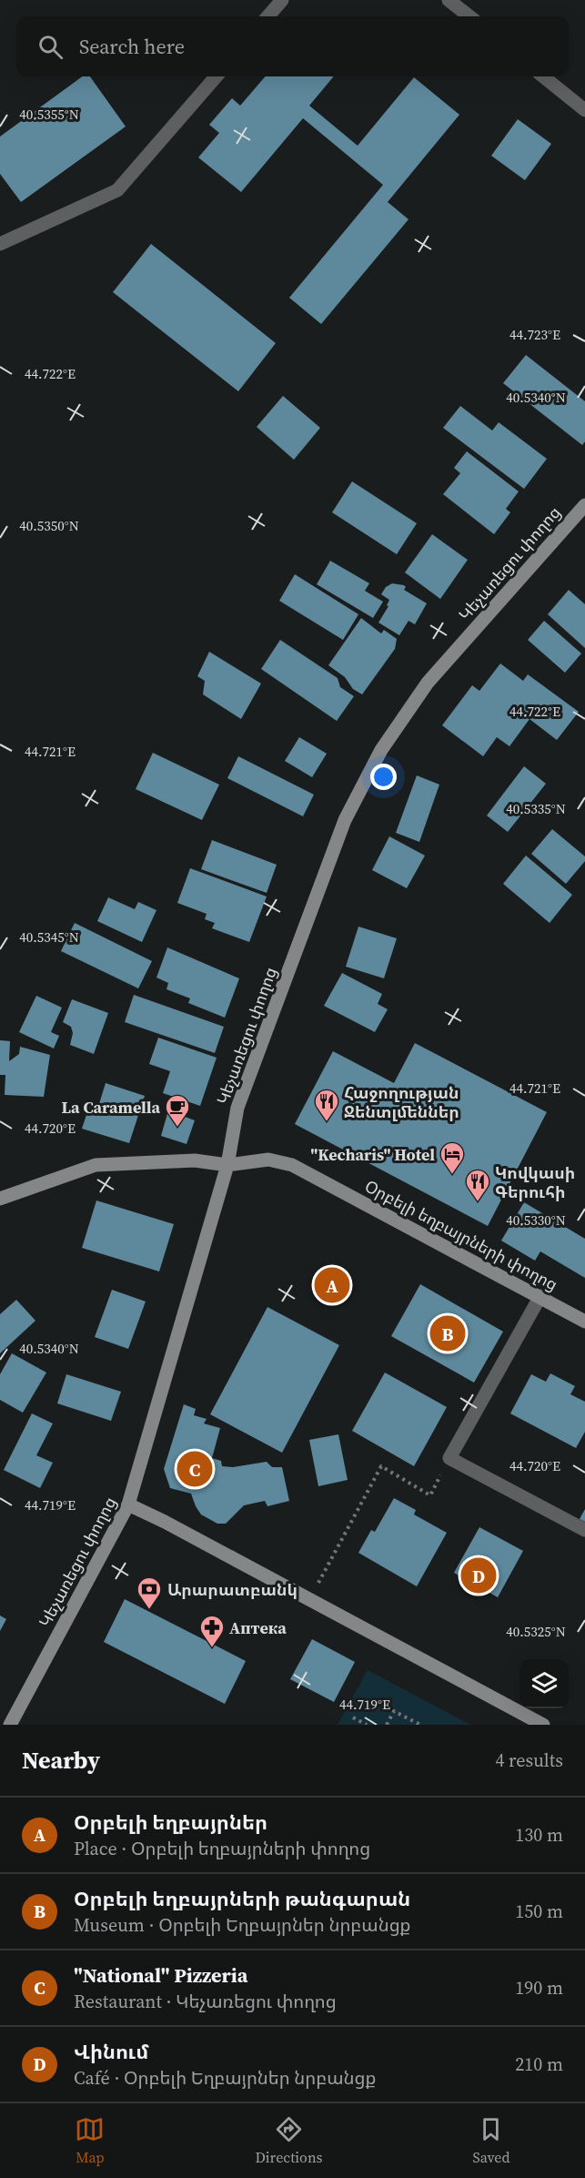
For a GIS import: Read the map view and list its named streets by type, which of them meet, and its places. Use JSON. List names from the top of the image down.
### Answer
{
  "streets": {
    "main road": ["Կեչառեցու փողոց", "Օրբելի եղբայրների փողոց"]
  },
  "crossings": [
    ["Կեչառեցու փողոց", "Օրբելի եղբայրների փողոց"]
  ],
  "places": {
    "restaurant": ["Հաջողության Ջենտլմեններ", "Կովկասի Գերուհի"],
    "cafe": ["La Caramella"],
    "hotel": ["\"Kecharis\" Hotel"],
    "bank": ["Արարատբանկ"],
    "pharmacy": ["Аптека"]
  },
  "page": {
    "search": "Search here",
    "pins": [
      "A",
      "B",
      "C",
      "D"
    ],
    "heading": ["Nearby", "4 results"],
    "list": [
      {
        "mark": "A",
        "name": "Օրբելի եղբայրներ",
        "note": "Place · Օրբելի եղբայրների փողոց",
        "value": "130 m"
      },
      {
        "mark": "B",
        "name": "Օրբելի եղբայրների թանգարան",
        "note": "Museum · Օրբելի Եղբայրներ նրբանցք",
        "value": "150 m"
      },
      {
        "mark": "C",
        "name": "\"National\" Pizzeria",
        "note": "Restaurant · Կեչառեցու փողոց",
        "value": "190 m"
      },
      {
        "mark": "D",
        "name": "Վինում",
        "note": "Café · Օրբելի Եղբայրներ նրբանցք",
        "value": "210 m"
      }
    ],
    "nav": ["Map", "Directions", "Saved"]
  },
  "coordinates": [
    "40.5355°N",
    "44.723°E",
    "44.722°E",
    "40.5340°N",
    "40.5350°N",
    "44.721°E",
    "40.5335°N",
    "40.5345°N",
    "44.720°E",
    "40.5330°N",
    "44.719°E",
    "40.5325°N"
  ]
}
